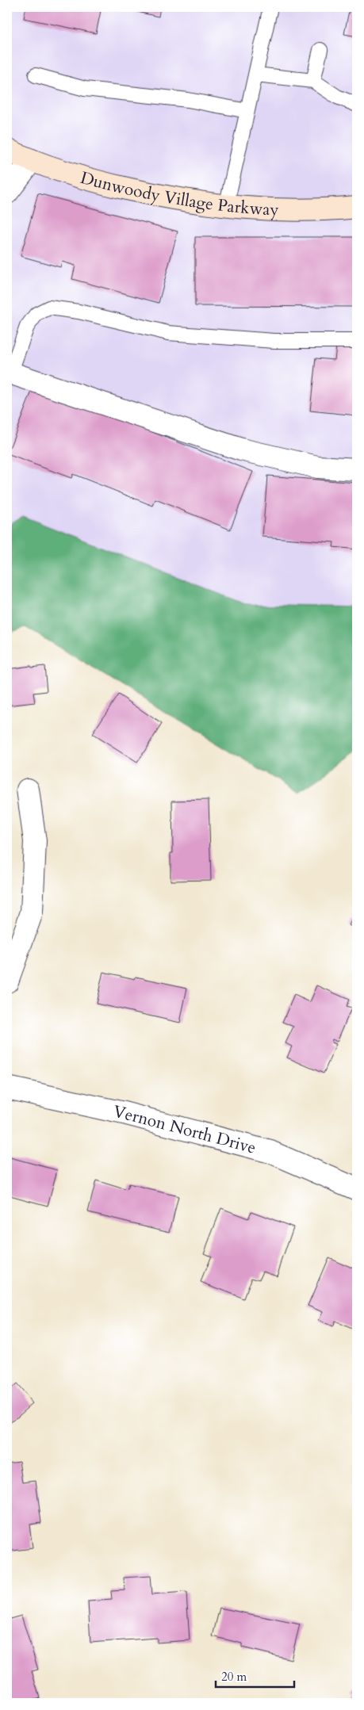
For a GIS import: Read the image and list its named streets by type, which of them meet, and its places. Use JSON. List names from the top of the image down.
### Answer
{
  "streets": {
    "street": ["Dunwoody Village Parkway", "Vernon North Drive"]
  },
  "scale_bar": "20 m"
}
